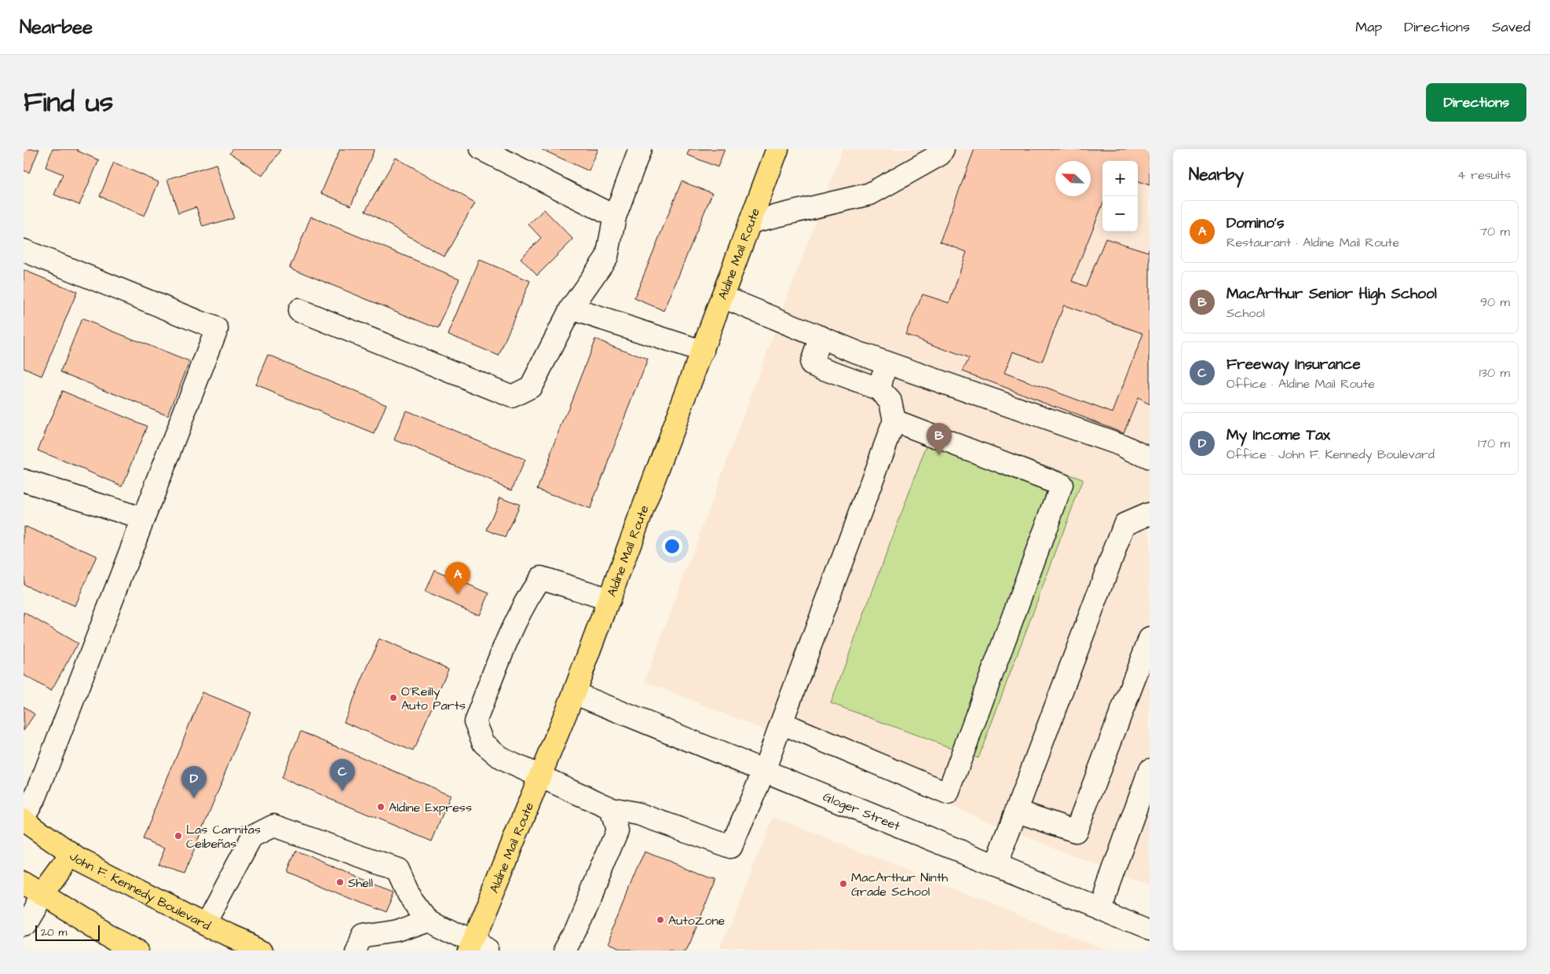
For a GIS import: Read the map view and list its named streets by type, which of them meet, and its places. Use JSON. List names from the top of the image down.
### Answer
{
  "streets": {
    "main road": ["Aldine Mail Route", "John F. Kennedy Boulevard"],
    "street": ["Gloger Street"]
  },
  "crossings": [
    ["Aldine Mail Route", "Gloger Street"]
  ],
  "places": [
    "O'Reilly Auto Parts",
    "Aldine Express",
    "Las Carnitas Ceibeñas",
    "Shell",
    "MacArthur Ninth Grade School",
    "AutoZone"
  ],
  "scale_bar": "20 m",
  "north": "top left",
  "page": {
    "header": "Nearbee",
    "nav": ["Map", "Directions", "Saved"],
    "title": "Find us",
    "buttons": "Directions",
    "heading": ["Nearby", "4 results"],
    "map_buttons": ["+", "−"],
    "list": [
      {
        "mark": "A",
        "name": "Domino's",
        "note": "Restaurant · Aldine Mail Route",
        "value": "70 m"
      },
      {
        "mark": "B",
        "name": "MacArthur Senior High School",
        "note": "School",
        "value": "90 m"
      },
      {
        "mark": "C",
        "name": "Freeway Insurance",
        "note": "Office · Aldine Mail Route",
        "value": "130 m"
      },
      {
        "mark": "D",
        "name": "My Income Tax",
        "note": "Office · John F. Kennedy Boulevard",
        "value": "170 m"
      }
    ],
    "pins": [
      "B",
      "A",
      "C",
      "D"
    ],
    "scale": "20 m"
  }
}
